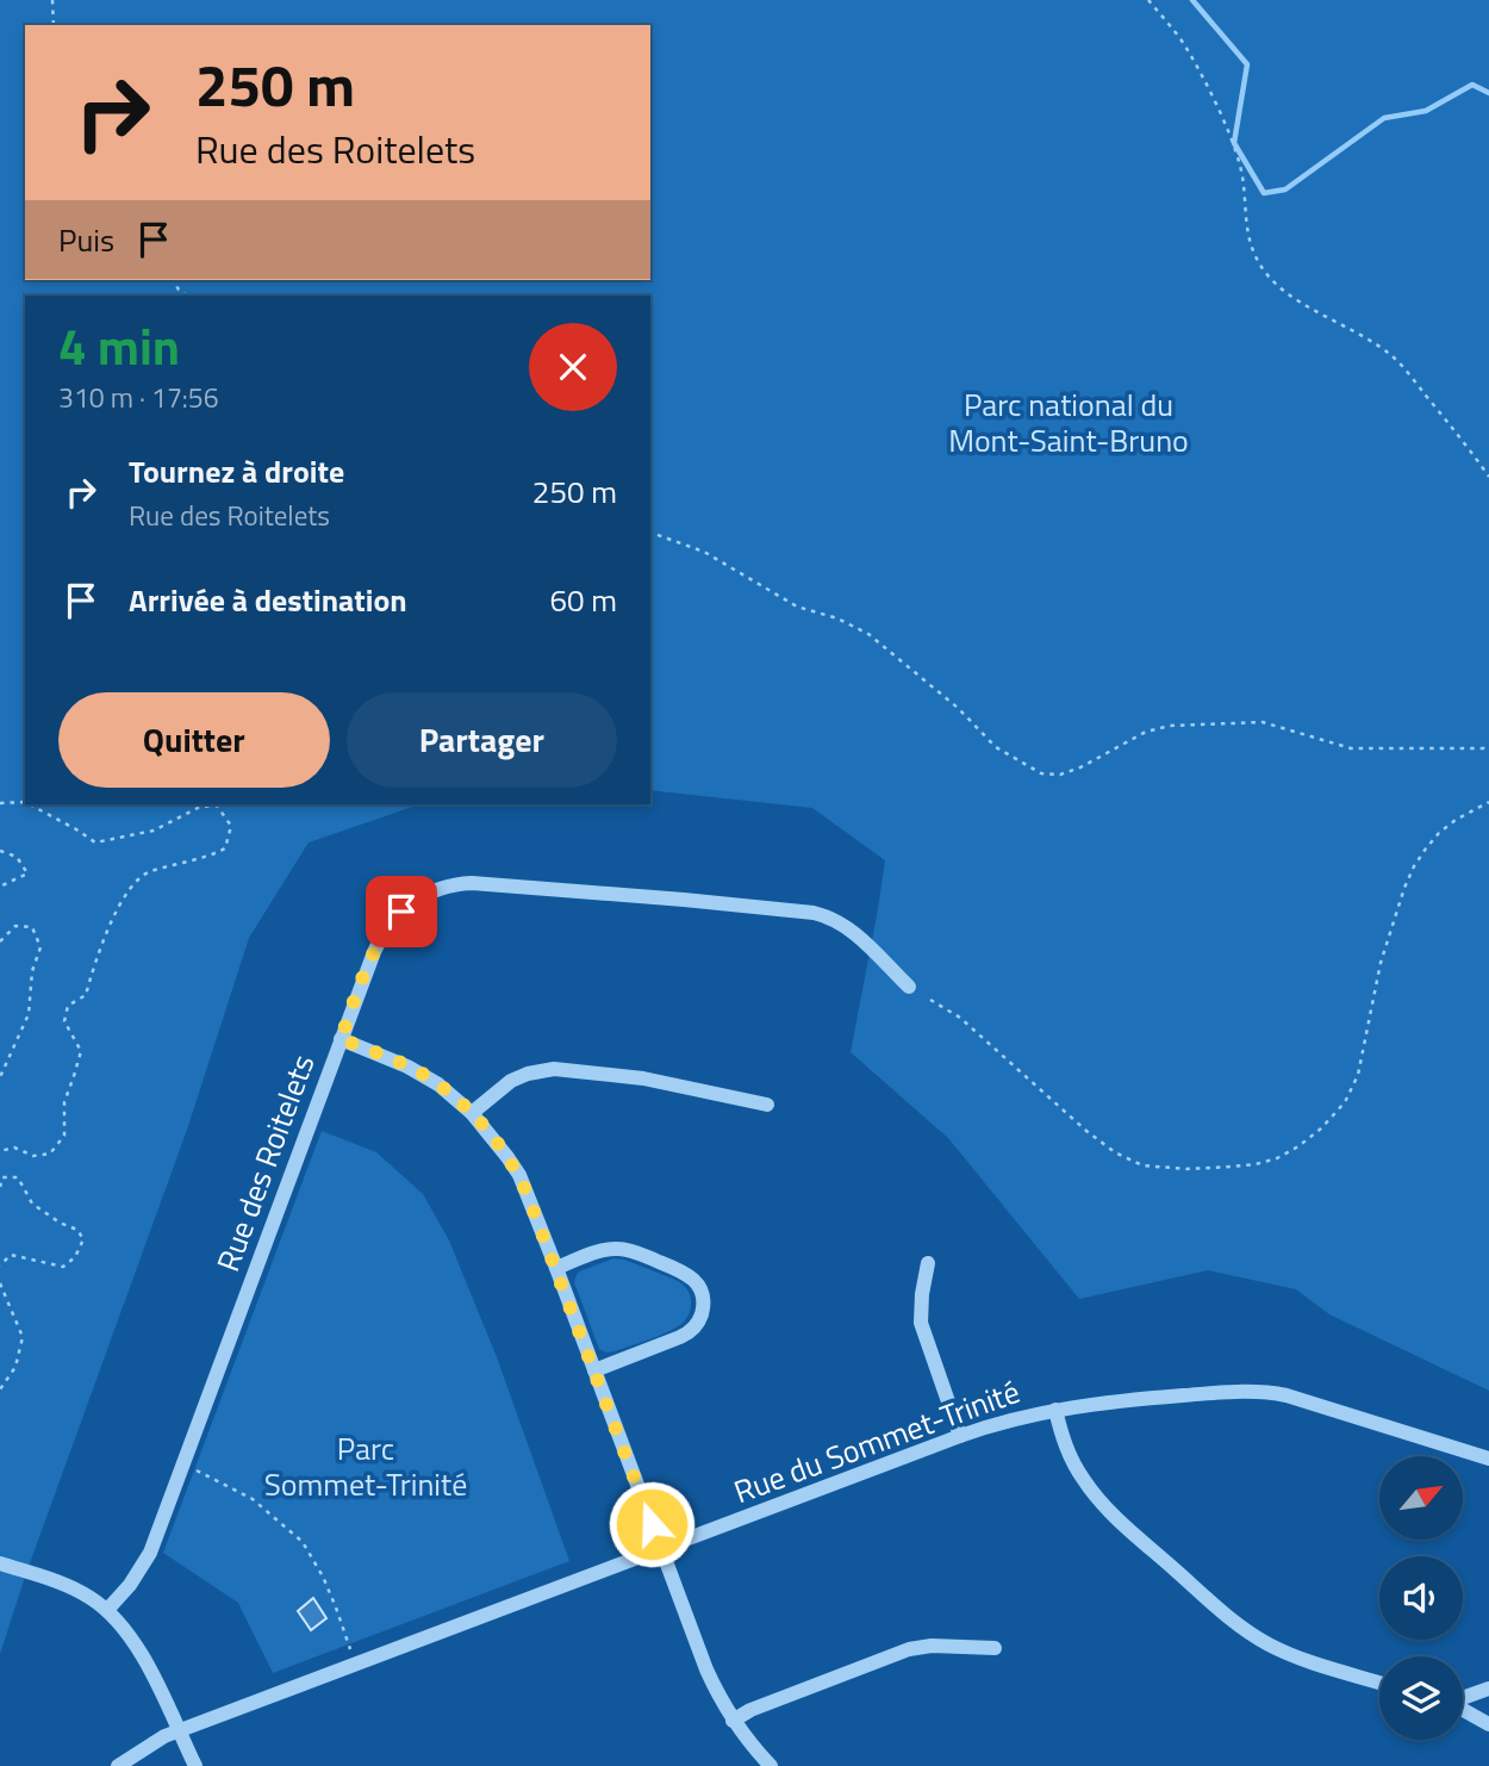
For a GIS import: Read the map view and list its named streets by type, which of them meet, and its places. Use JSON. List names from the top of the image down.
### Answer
{
  "streets": {
    "street": ["Rue des Roitelets", "Rue du Sommet-Trinité"]
  },
  "parks": ["Parc national du Mont-Saint-Bruno", "Parc Sommet-Trinité"],
  "north": "top right",
  "page": {
    "turn": ["250 m", "Rue des Roitelets"],
    "then": "Puis",
    "heading": ["4 min", "310 m · 17:56"],
    "list": [
      {
        "name": "Tournez à droite",
        "note": "Rue des Roitelets",
        "value": "250 m"
      },
      {
        "name": "Arrivée à destination",
        "value": "60 m"
      }
    ],
    "buttons": ["Quitter", "Partager"]
  }
}
